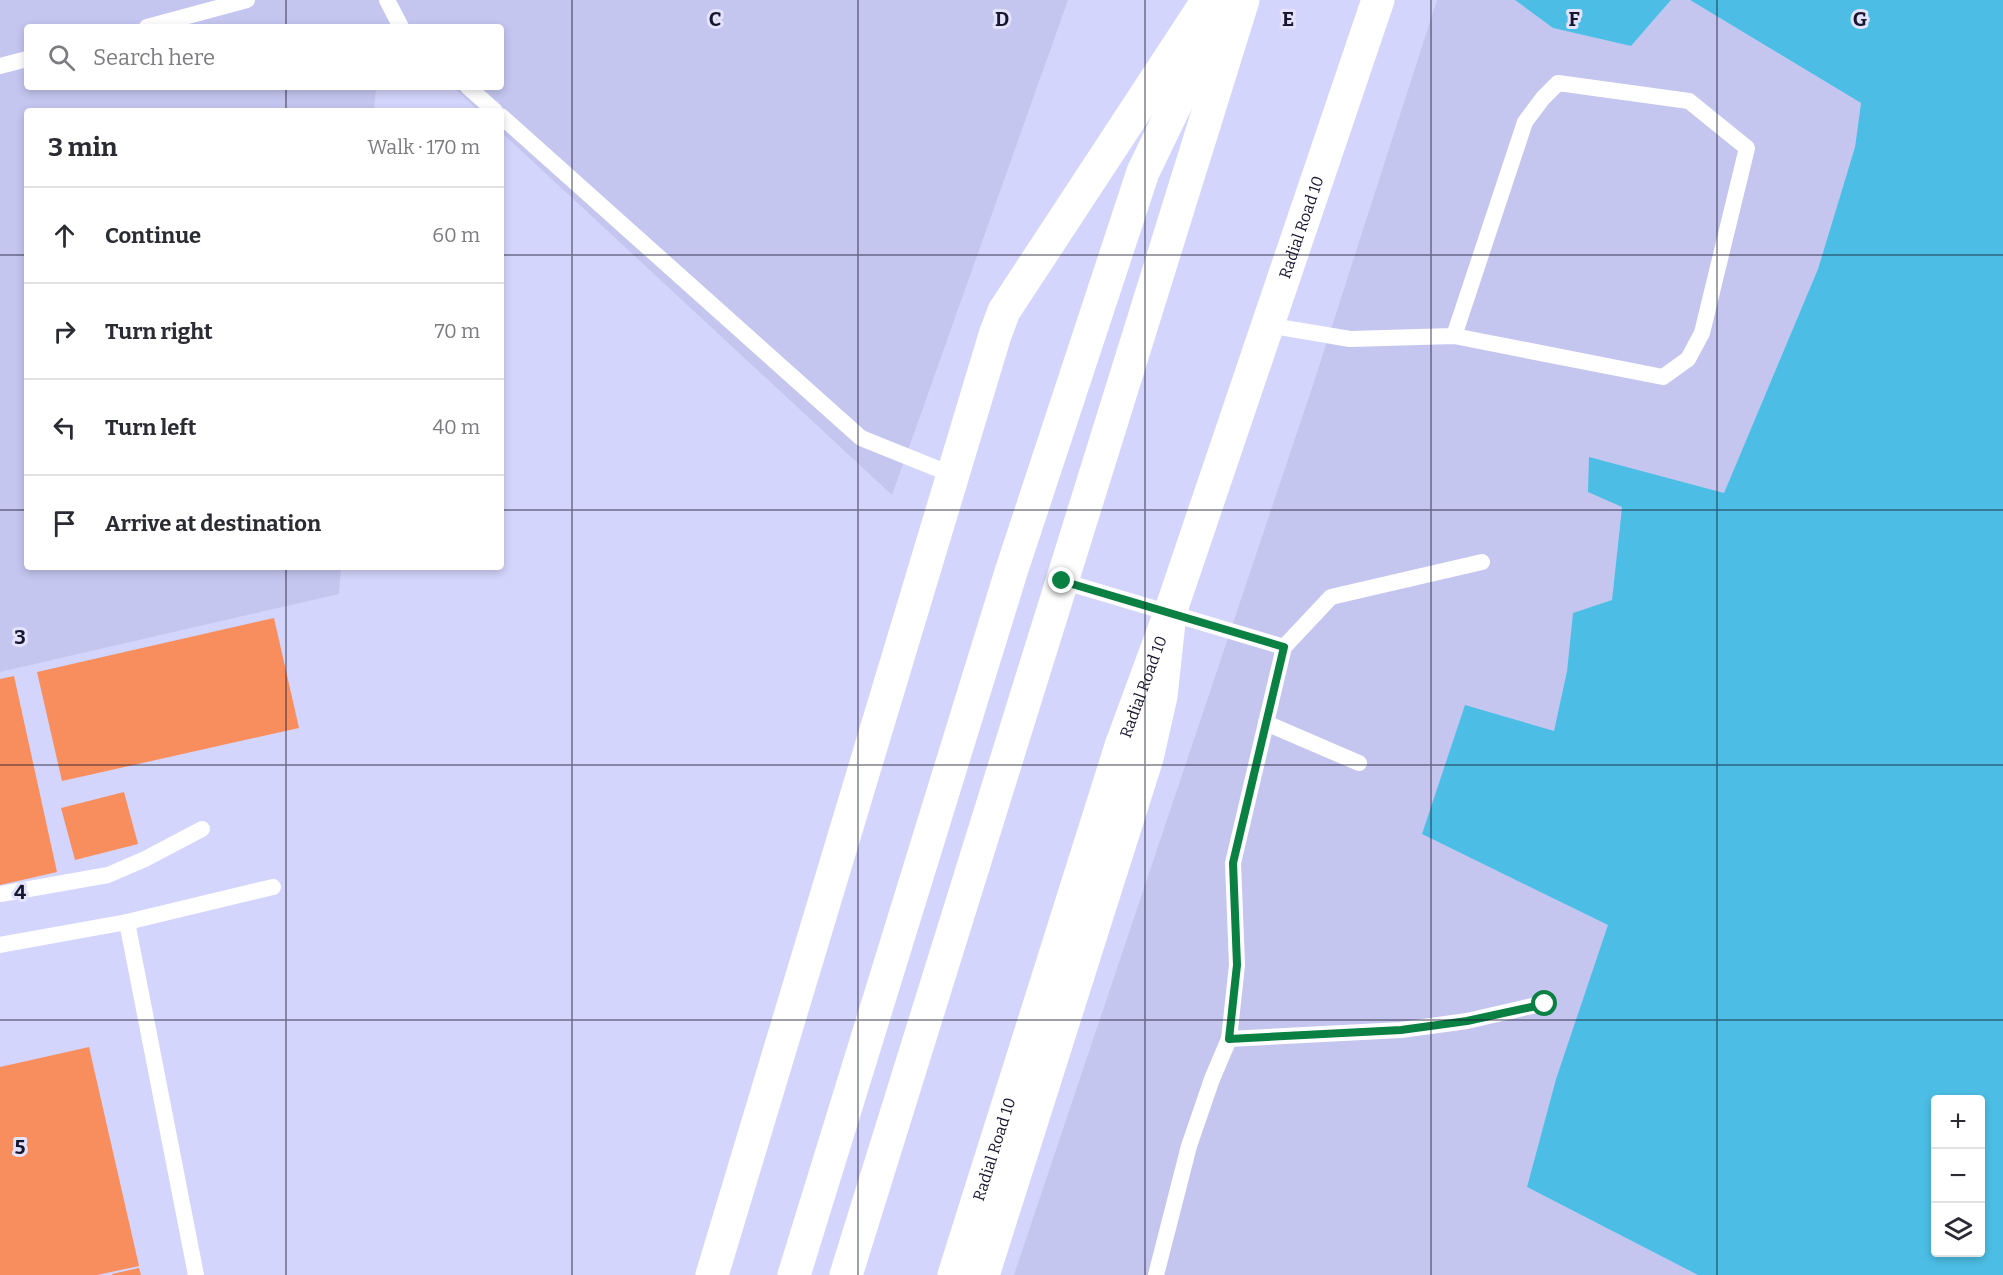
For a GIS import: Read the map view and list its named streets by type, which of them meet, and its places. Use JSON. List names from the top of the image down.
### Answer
{
  "streets": {
    "main road": ["Radial Road 10"]
  },
  "page": {
    "search": "Search here",
    "heading": ["3 min", "Walk · 170 m"],
    "list": [
      ["Continue", "60 m"],
      ["Turn right", "70 m"],
      ["Turn left", "40 m"],
      "Arrive at destination"
    ],
    "map_buttons": ["+", "−"]
  },
  "grid": {
    "columns": [
      "C",
      "D",
      "E",
      "F",
      "G"
    ],
    "rows": ["3", "4", "5"]
  }
}
